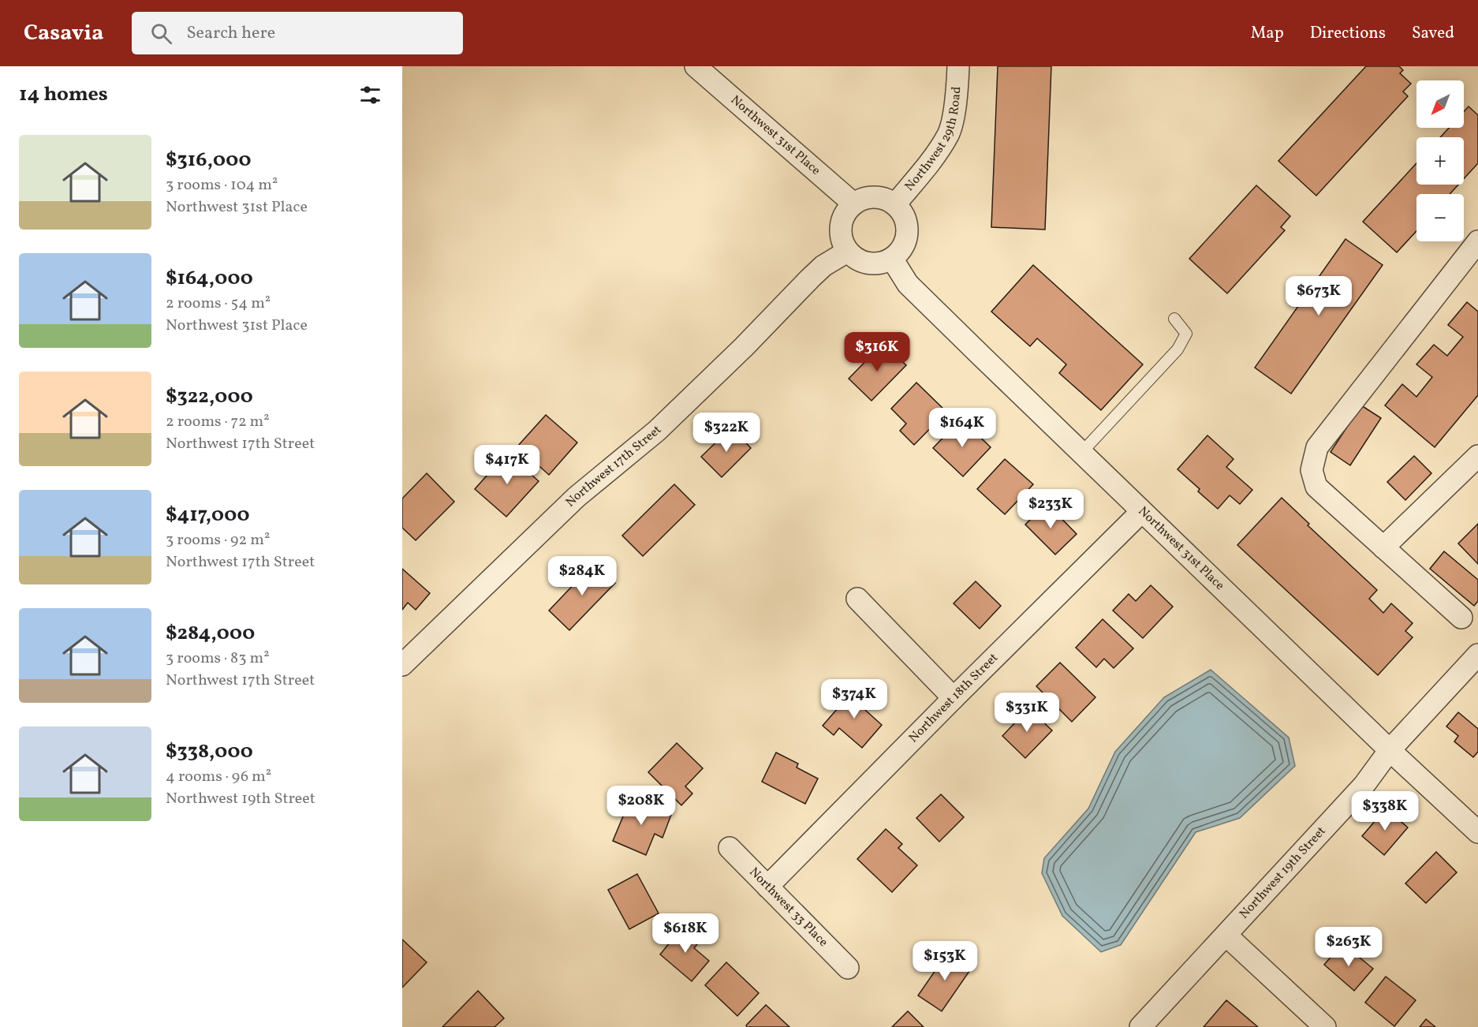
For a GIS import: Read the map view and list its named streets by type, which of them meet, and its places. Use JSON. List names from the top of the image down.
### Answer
{
  "streets": {
    "street": [
      "Northwest 31st Place",
      "Northwest 29th Road",
      "Northwest 17th Street",
      "Northwest 18th Street",
      "Northwest 19th Street",
      "Northwest 33 Place"
    ]
  },
  "crossings": [
    ["Northwest 31st Place", "Northwest 29th Road"],
    ["Northwest 31st Place", "Northwest 17th Street"],
    ["Northwest 31st Place", "Northwest 18th Street"],
    ["Northwest 31st Place", "Northwest 19th Street"],
    ["Northwest 29th Road", "Northwest 17th Street"],
    ["Northwest 18th Street", "Northwest 33 Place"]
  ],
  "north": "bottom left",
  "page": {
    "header": "Casavia",
    "search": "Search here",
    "nav": ["Map", "Directions", "Saved"],
    "heading": "14 homes",
    "map_buttons": ["+", "−"],
    "list": [
      {
        "name": "$316,000",
        "note": "3 rooms · 104 m² · Northwest 31st Place"
      },
      {
        "name": "$164,000",
        "note": "2 rooms · 54 m² · Northwest 31st Place"
      },
      {
        "name": "$322,000",
        "note": "2 rooms · 72 m² · Northwest 17th Street"
      },
      {
        "name": "$417,000",
        "note": "3 rooms · 92 m² · Northwest 17th Street"
      },
      {
        "name": "$284,000",
        "note": "3 rooms · 83 m² · Northwest 17th Street"
      },
      {
        "name": "$338,000",
        "note": "4 rooms · 96 m² · Northwest 19th Street"
      }
    ],
    "price": [
      "$673K",
      "$316K",
      "$164K",
      "$322K",
      "$417K",
      "$233K",
      "$284K",
      "$374K",
      "$331K",
      "$208K",
      "$338K",
      "$618K",
      "$263K",
      "$153K"
    ]
  }
}
